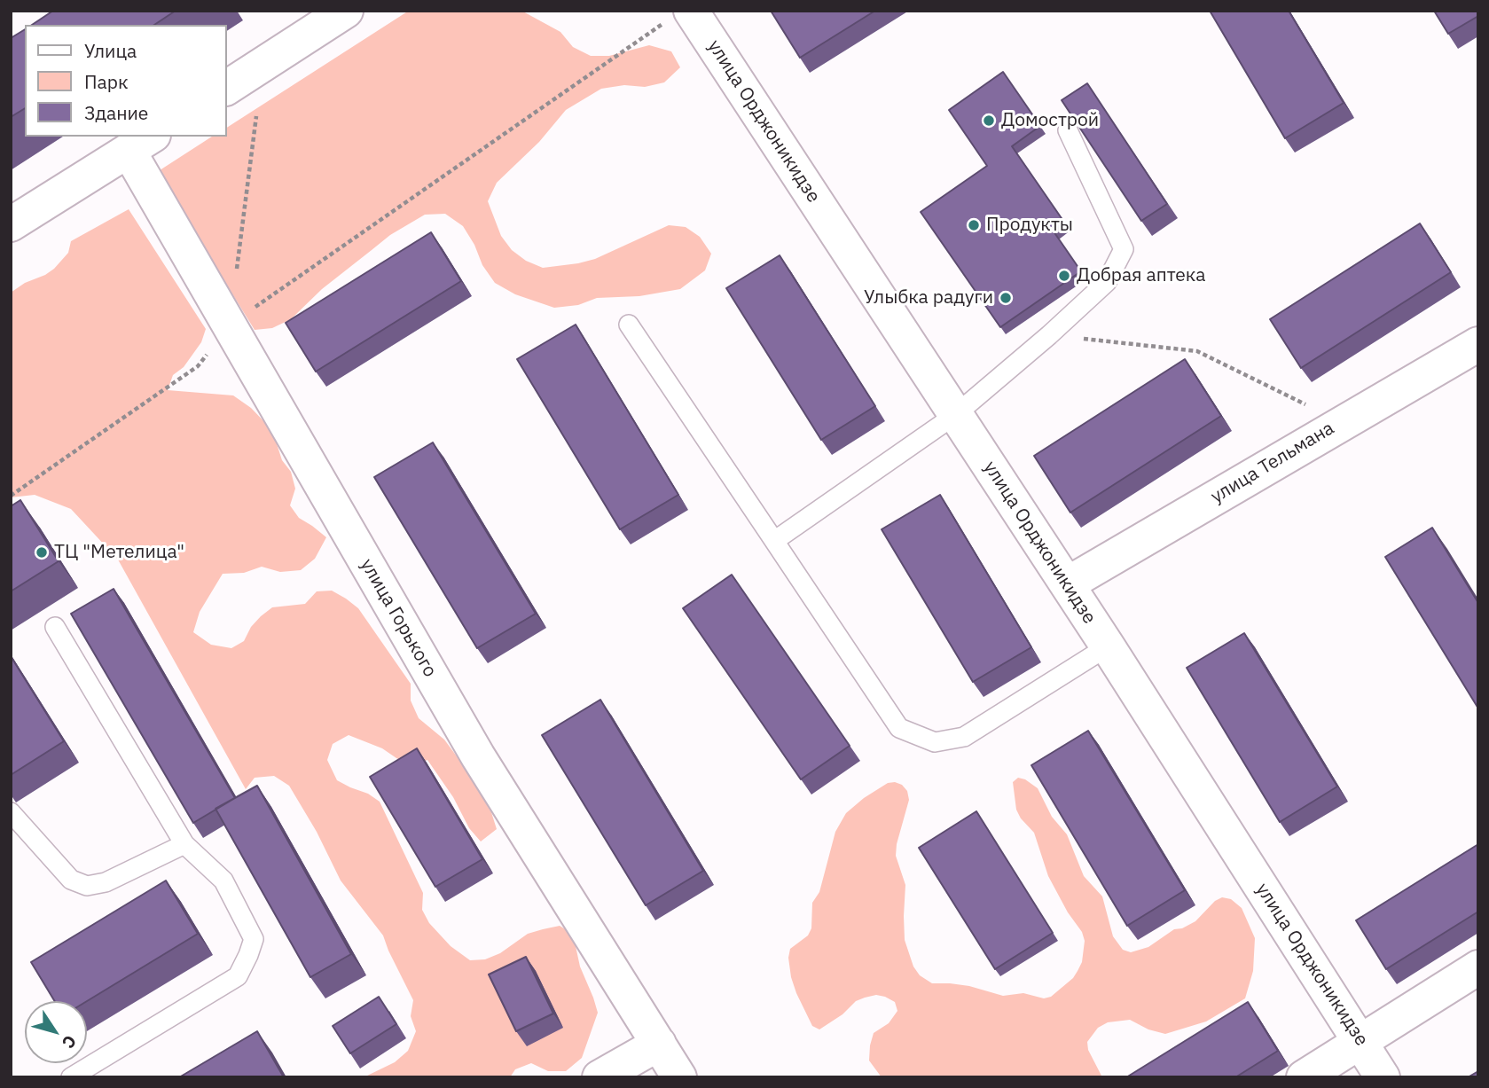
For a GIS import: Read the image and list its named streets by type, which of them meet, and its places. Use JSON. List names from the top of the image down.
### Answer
{
  "streets": {
    "street": ["улица Орджоникидзе", "улица Тельмана", "улица Горького"]
  },
  "crossings": [
    ["улица Орджоникидзе", "улица Тельмана"]
  ],
  "places": [
    "Домострой",
    "Продукты",
    "Добрая аптека",
    "Улыбка радуги",
    "ТЦ \"Метелица\""
  ],
  "legend": ["Улица", "Парк", "Здание"],
  "north": "bottom right"
}
